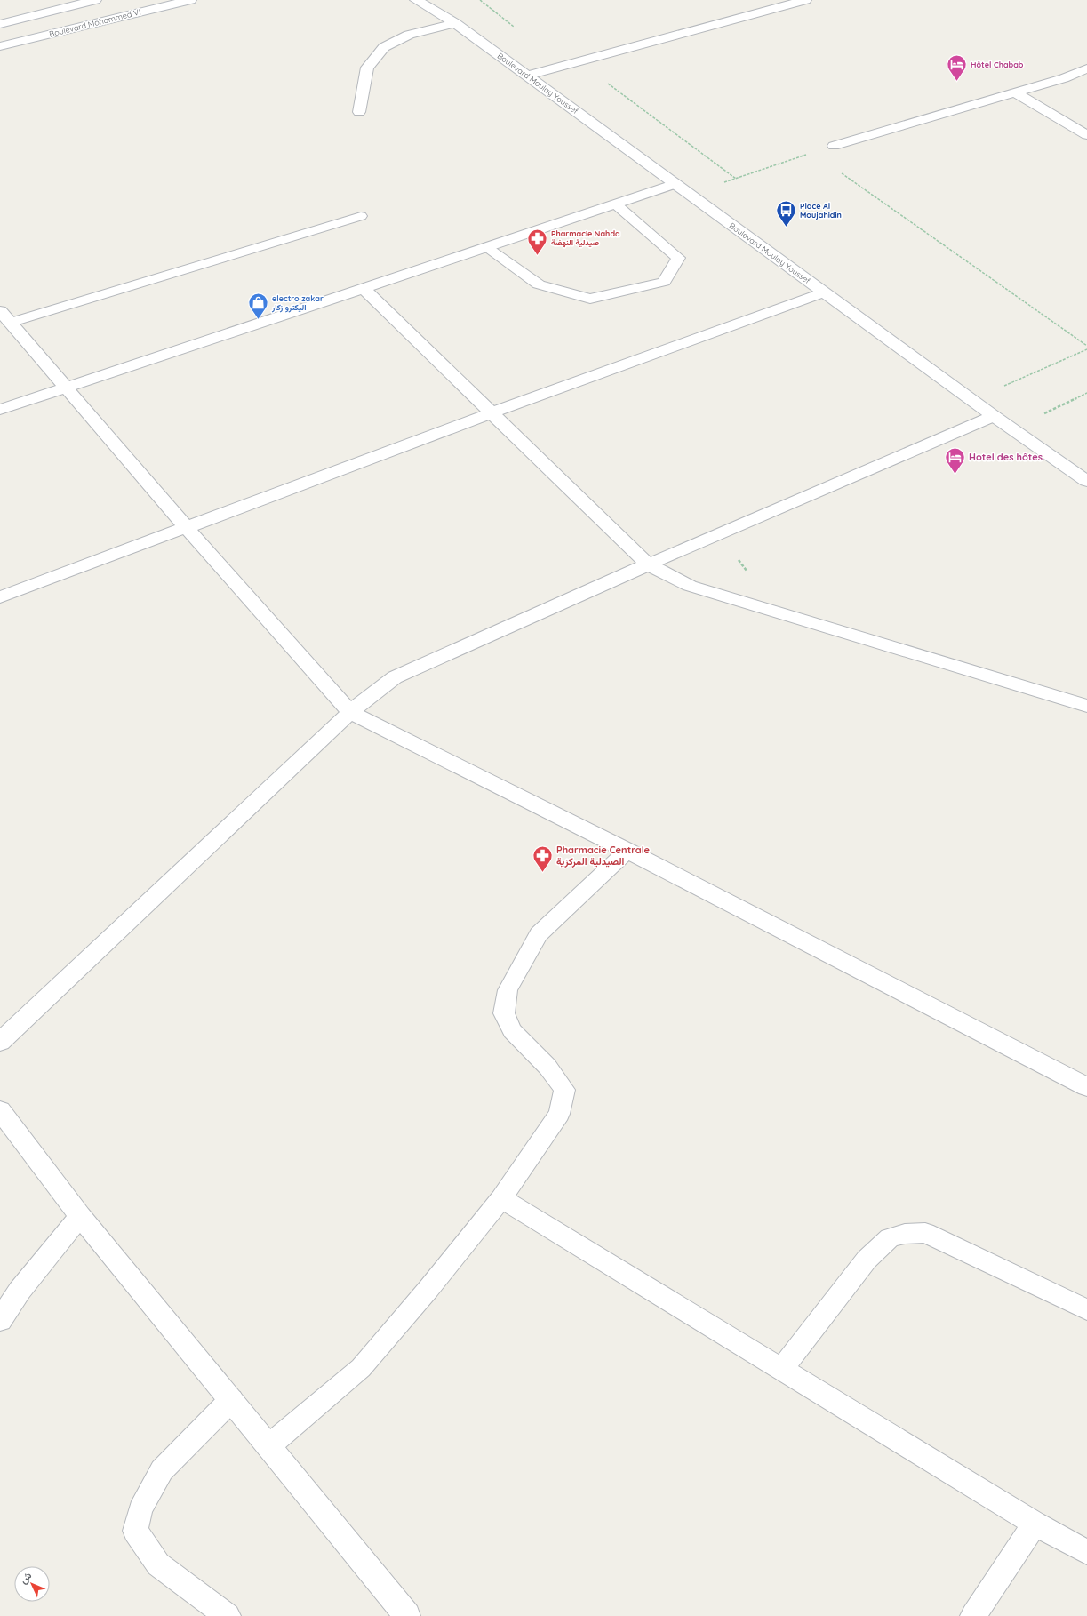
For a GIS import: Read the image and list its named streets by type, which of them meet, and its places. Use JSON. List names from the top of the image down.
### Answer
{
  "streets": {
    "street": ["Boulevard Mohammed VI", "Boulevard Moulay Youssef"]
  },
  "places": {
    "hotel": ["Hôtel Chabab", "Hotel des hôtes"],
    "bus stop": ["Place Al Moujahidin"],
    "pharmacy": ["Pharmacie Nahda صيدلية النهضة", "Pharmacie Centrale الصيدلية المركزية"],
    "shop": ["electro zakar اليكترو زكار"]
  },
  "north": "top left"
}
